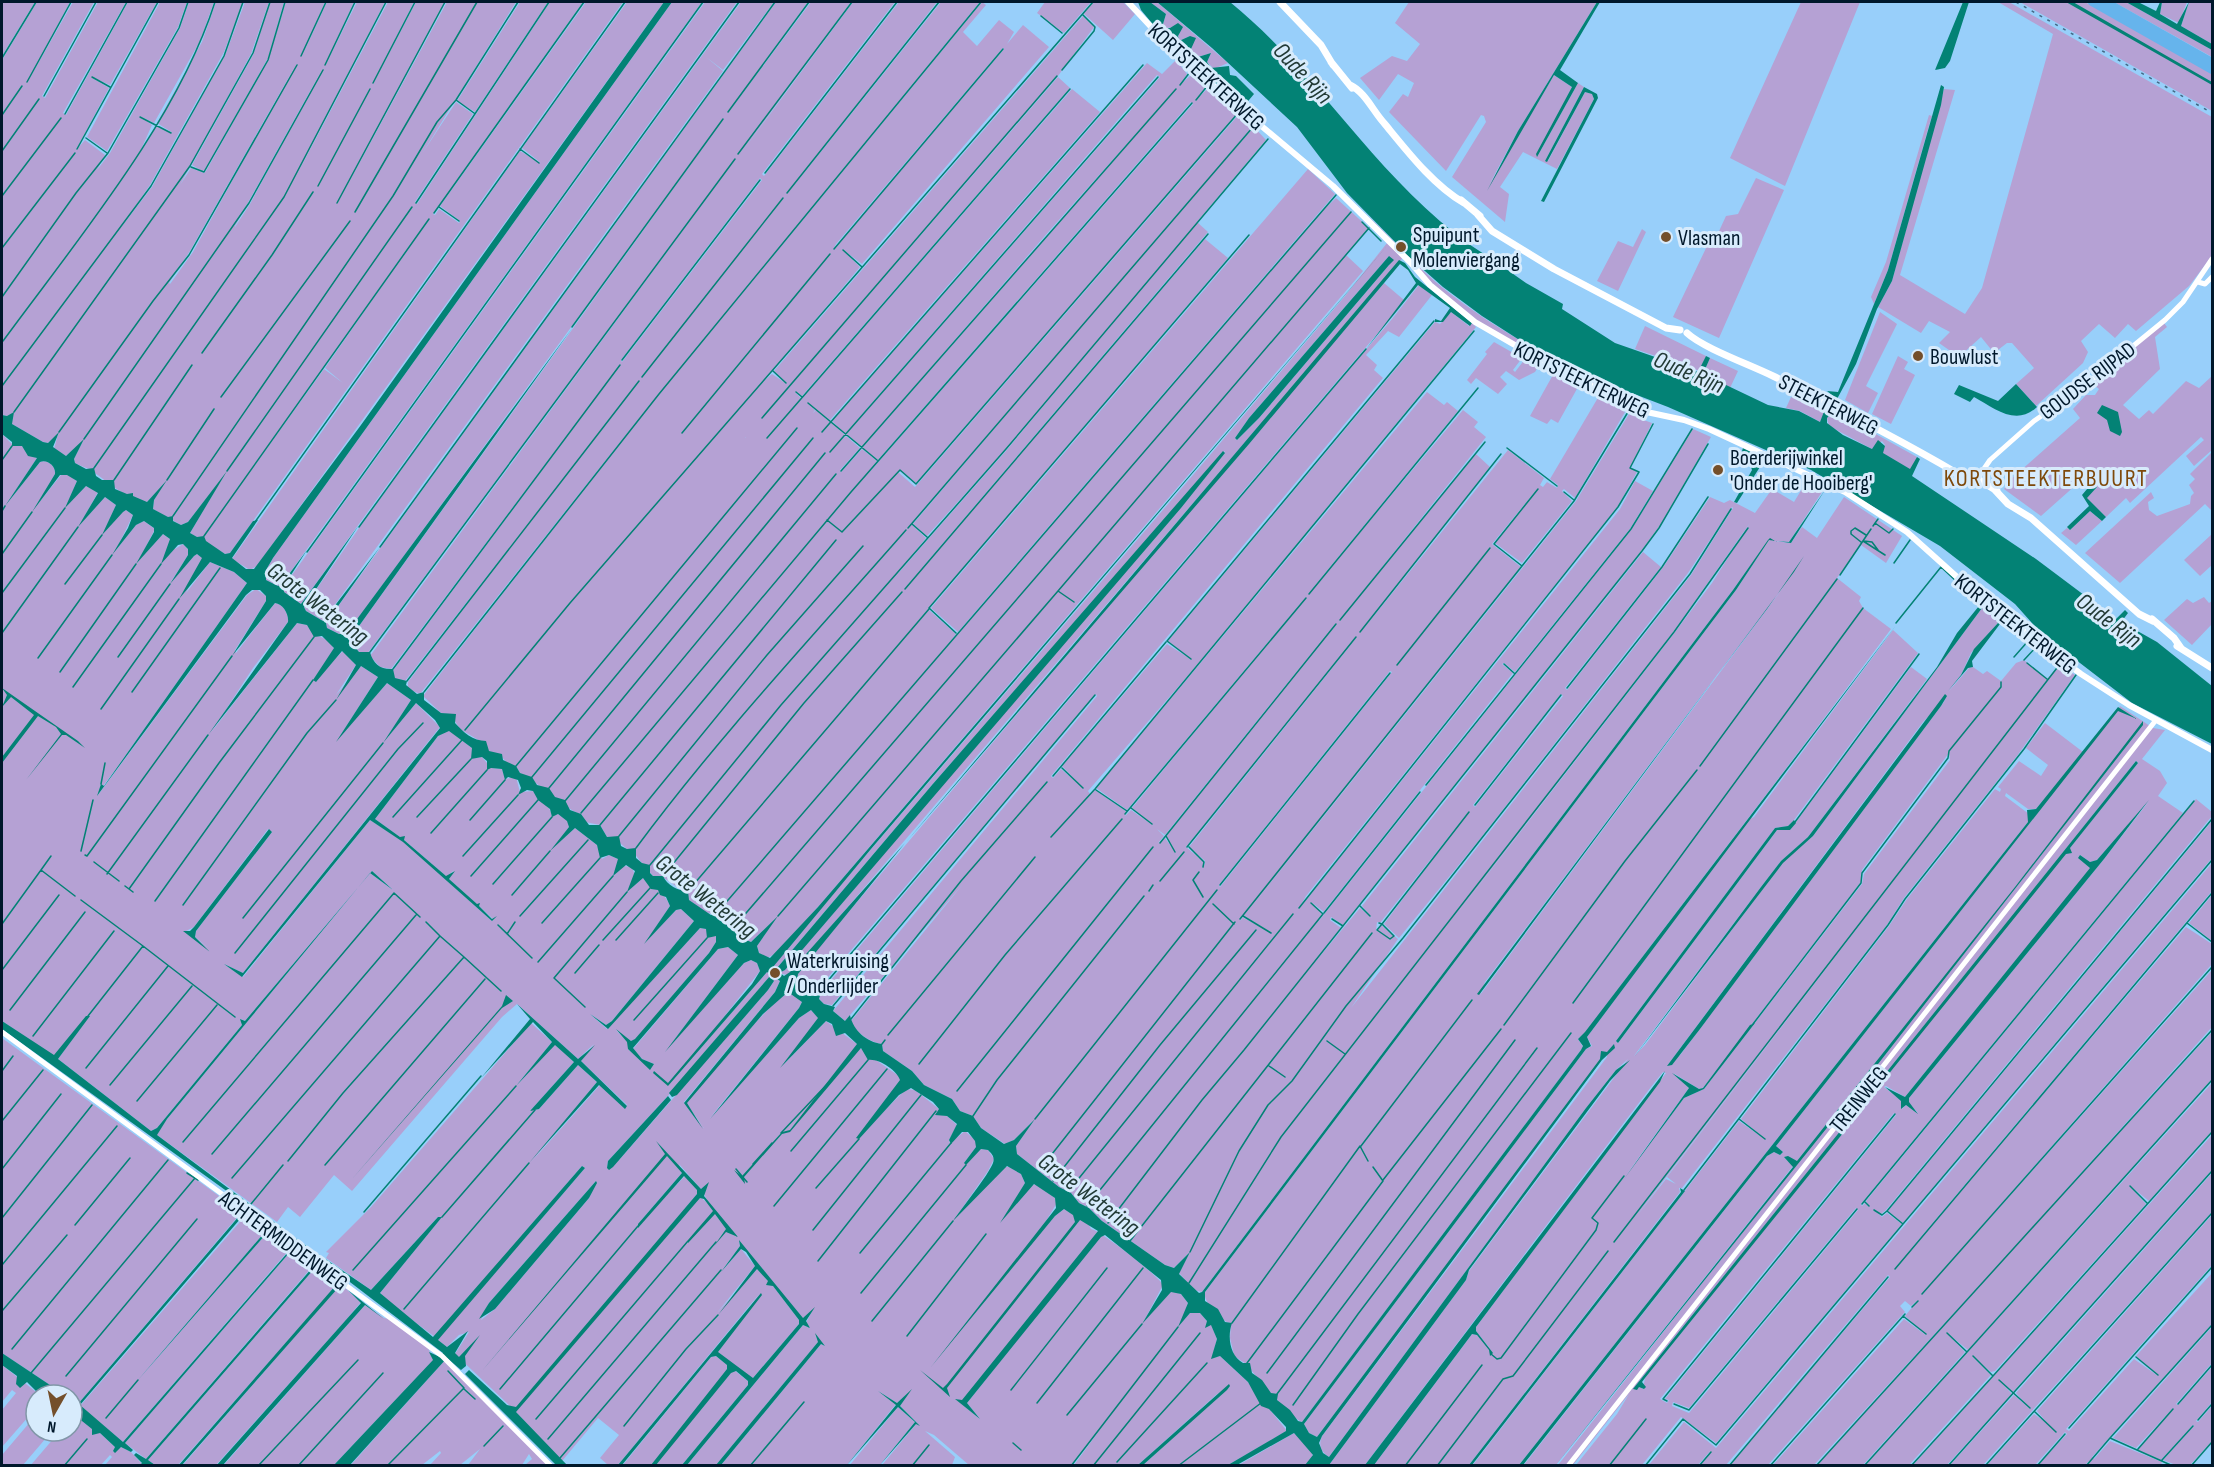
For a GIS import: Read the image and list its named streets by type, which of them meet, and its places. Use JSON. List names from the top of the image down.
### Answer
{
  "streets": {
    "main road": ["STEEKTERWEG"],
    "street": [
      "KORTSTEEKTERWEG",
      "GOUDSE RIJPAD",
      "TREINWEG",
      "ACHTERMIDDENWEG"
    ]
  },
  "crossings": [
    ["KORTSTEEKTERWEG", "TREINWEG"],
    ["GOUDSE RIJPAD", "STEEKTERWEG"]
  ],
  "districts": ["KORTSTEEKTERBUURT"],
  "water": ["Oude Rijn", "Grote Wetering"],
  "places": [
    "Vlasman",
    "Spuipunt Molenviergang",
    "Bouwlust",
    "Boerderijwinkel 'Onder de Hooiberg'",
    "Waterkruising / Onderlijder"
  ],
  "north": "bottom"
}
